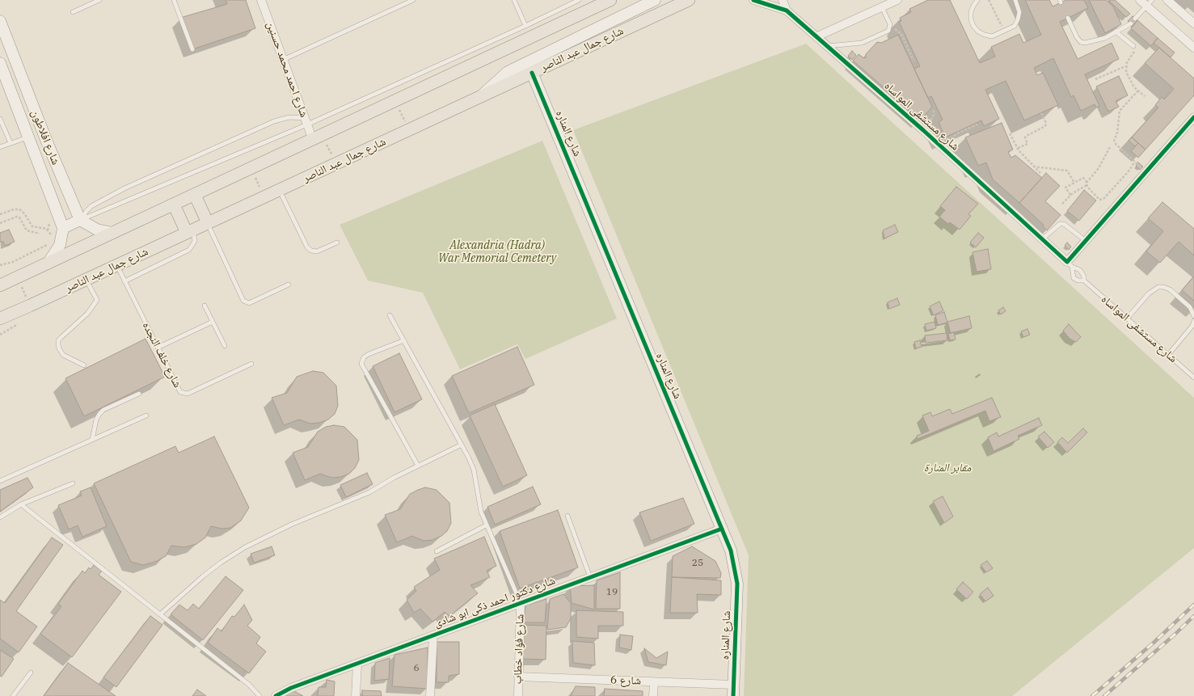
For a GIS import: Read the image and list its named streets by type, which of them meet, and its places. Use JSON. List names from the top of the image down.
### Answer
{
  "streets": {
    "main road": ["شارع جمال عبد الناصر"],
    "street": [
      "شارع احمد محمد حسنين",
      "شارع مستشفى المواساه",
      "شارع المناره",
      "شارع افلاطون",
      "شارع دكتور احمد ذكى ابو شادى",
      "شارع فؤاد خطاب",
      "شارع 6"
    ],
    "lane": ["شارع خلف النجده"]
  },
  "crossings": [
    ["شارع جمال عبد الناصر", "شارع المناره"],
    ["شارع جمال عبد الناصر", "شارع خلف النجده"],
    ["شارع المناره", "شارع دكتور احمد ذكى ابو شادى"],
    ["شارع المناره", "شارع 6"],
    ["شارع دكتور احمد ذكى ابو شادى", "شارع فؤاد خطاب"],
    ["شارع فؤاد خطاب", "شارع 6"]
  ],
  "parks": ["Alexandria (Hadra) War Memorial Cemetery", "مقابر المنارة"],
  "house_numbers": ["25", "19", "6"]
}
